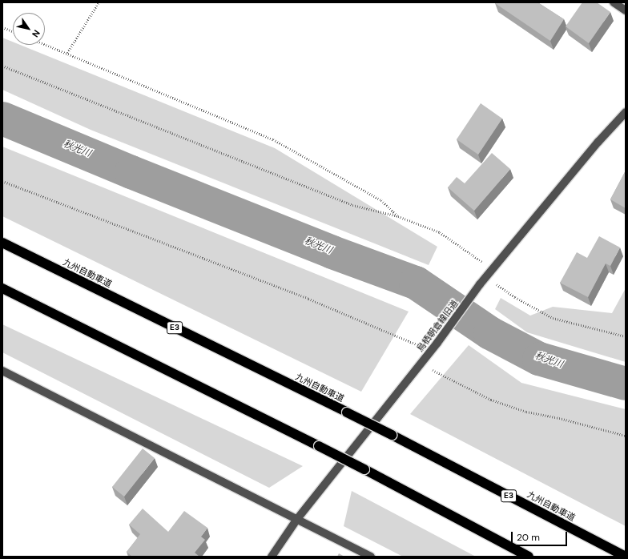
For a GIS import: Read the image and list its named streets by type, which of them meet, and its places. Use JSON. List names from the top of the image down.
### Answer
{
  "streets": {
    "highway": ["九州自動車道", "E3"],
    "street": ["鳥栖朝倉線旧道"]
  },
  "water": ["秋光川"],
  "scale_bar": "20 m",
  "north": "bottom right"
}
